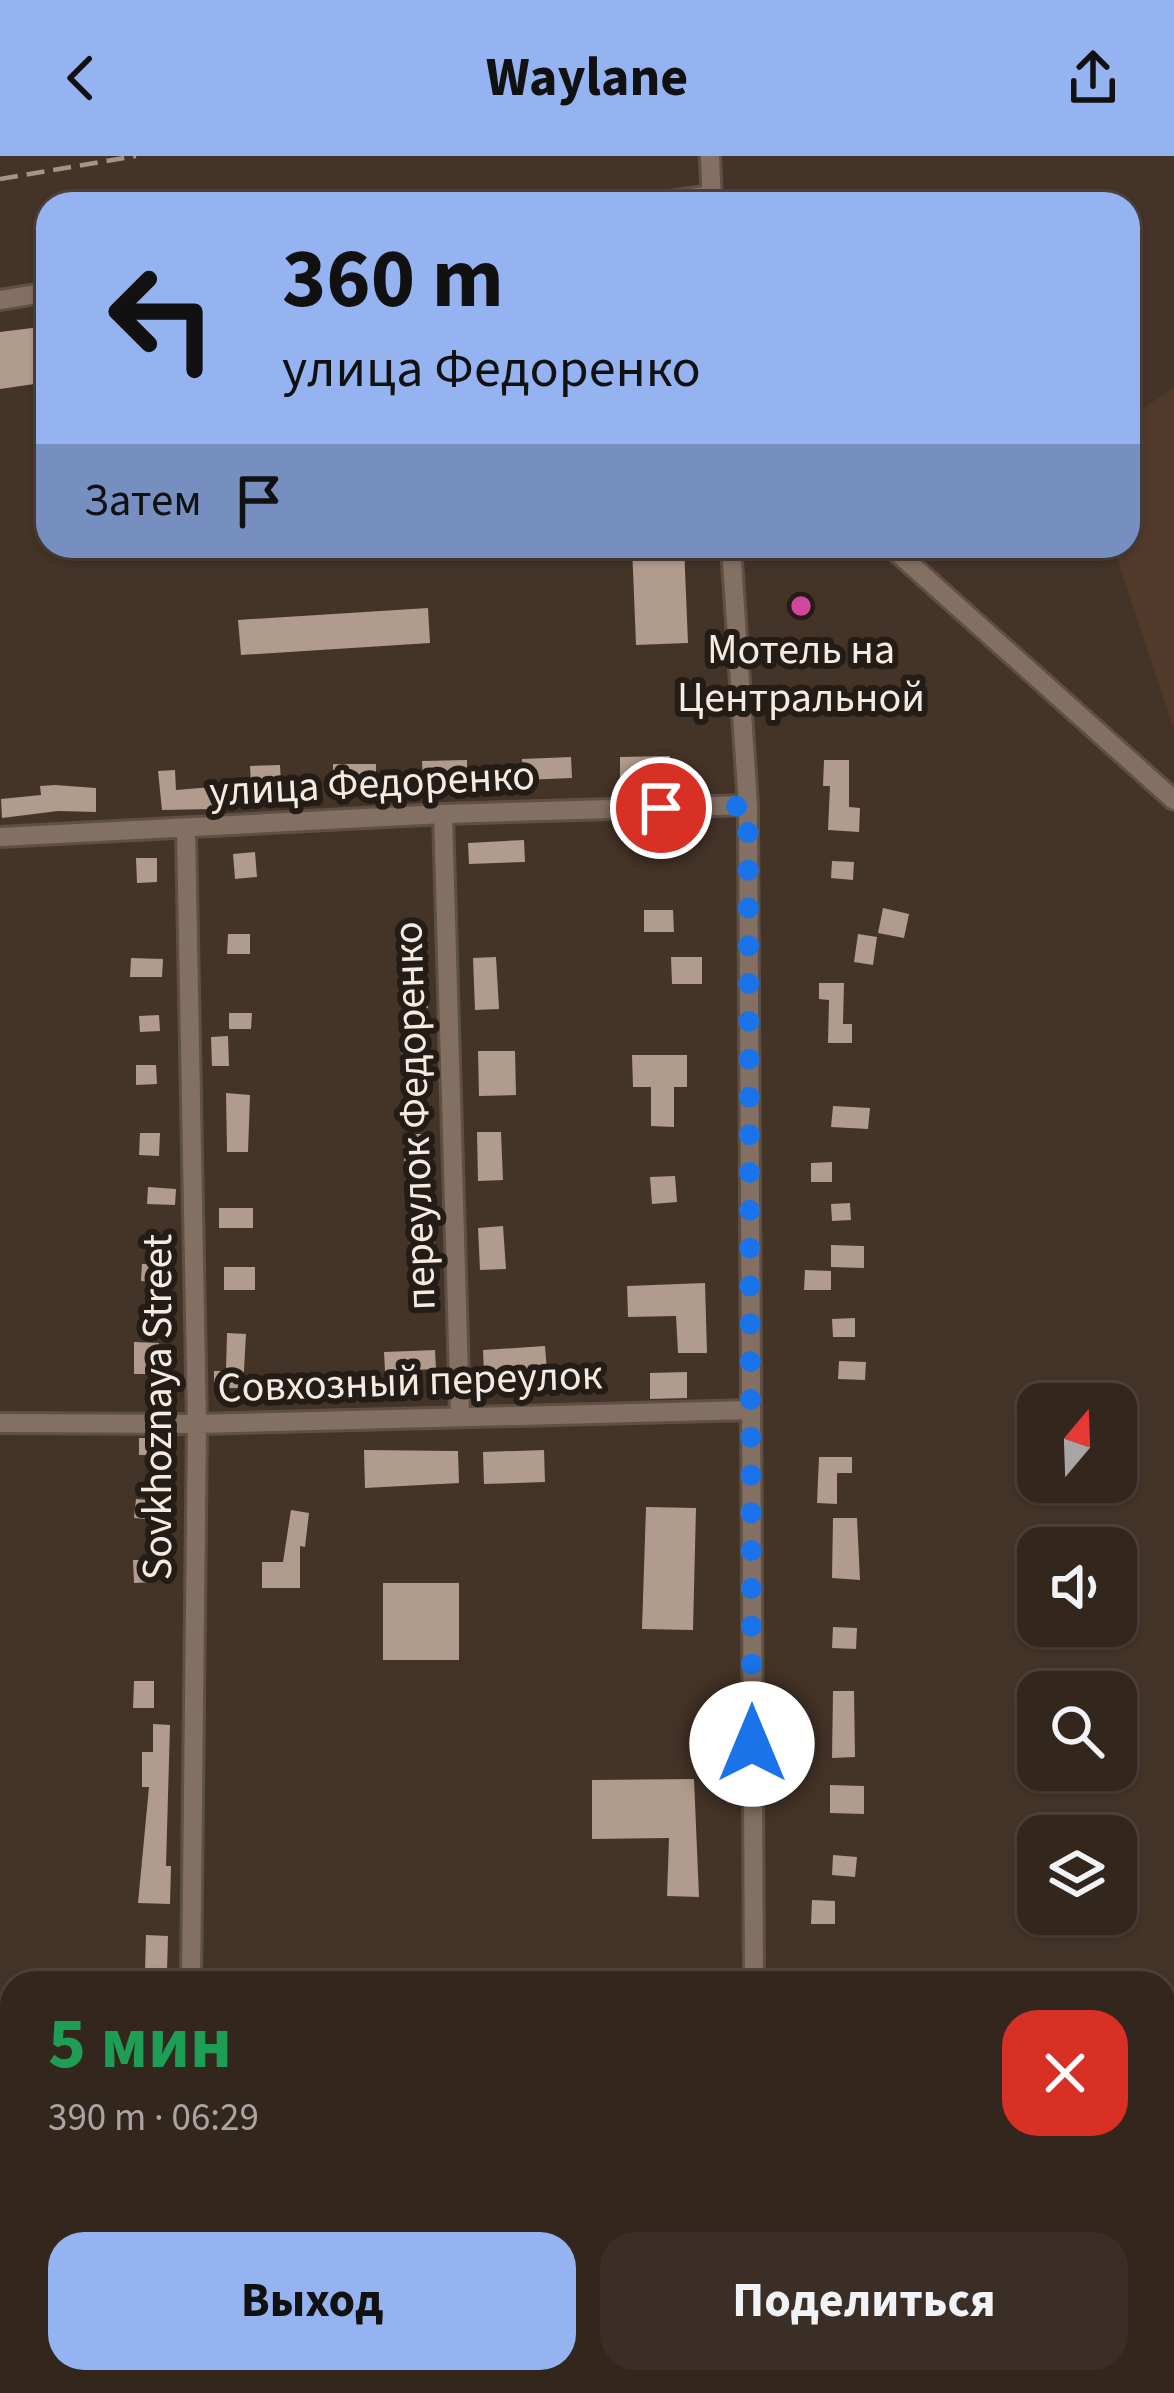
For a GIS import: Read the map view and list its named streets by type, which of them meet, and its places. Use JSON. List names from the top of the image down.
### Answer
{
  "streets": {
    "street": [
      "улица Федоренко",
      "переулок Федоренко",
      "Совхозный переулок",
      "Sovkhoznaya Street"
    ]
  },
  "crossings": [
    ["улица Федоренко", "переулок Федоренко"],
    ["улица Федоренко", "Sovkhoznaya Street"],
    ["переулок Федоренко", "Совхозный переулок"],
    ["Совхозный переулок", "Sovkhoznaya Street"]
  ],
  "places": ["Мотель на Центральной"],
  "north": "top",
  "page": {
    "header": "Waylane",
    "turn": ["360 m", "улица Федоренко"],
    "then": "Затем",
    "heading": ["5 мин", "390 m · 06:29"],
    "buttons": ["Выход", "Поделиться"]
  }
}
